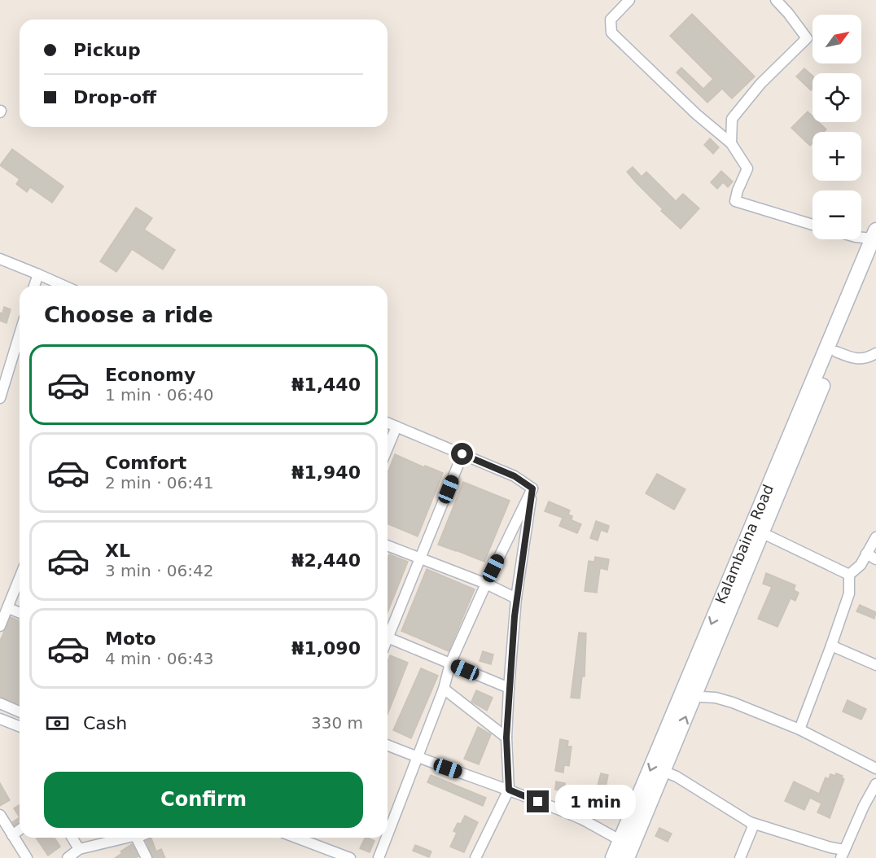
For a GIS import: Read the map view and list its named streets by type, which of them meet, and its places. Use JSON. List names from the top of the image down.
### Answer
{
  "streets": {
    "main road": ["Kalambaina Road"]
  },
  "north": "top right",
  "page": {
    "map_buttons": ["+", "−"],
    "banner": ["Pickup", "Drop-off"],
    "heading": "Choose a ride",
    "list": [
      {
        "name": "Economy",
        "note": "1 min · 06:40",
        "value": "₦1,440"
      },
      {
        "name": "Comfort",
        "note": "2 min · 06:41",
        "value": "₦1,940"
      },
      {
        "name": "XL",
        "note": "3 min · 06:42",
        "value": "₦2,440"
      },
      {
        "name": "Moto",
        "note": "4 min · 06:43",
        "value": "₦1,090"
      }
    ],
    "pay": ["Cash", "330 m"],
    "buttons": "Confirm",
    "bubble": "1 min"
  }
}
